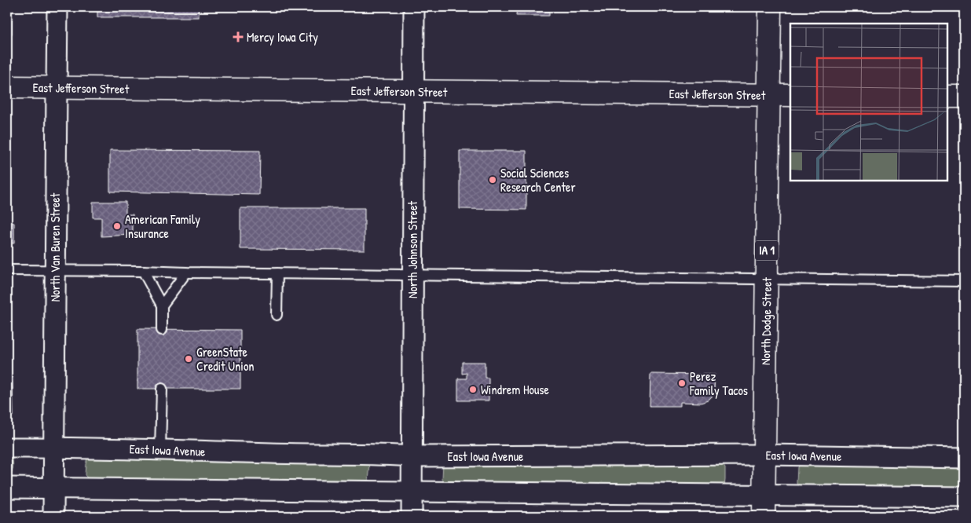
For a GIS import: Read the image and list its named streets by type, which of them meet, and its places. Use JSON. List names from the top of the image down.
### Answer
{
  "streets": {
    "main road": ["East Jefferson Street", "IA 1", "North Dodge Street"],
    "street": ["North Van Buren Street", "North Johnson Street", "East Iowa Avenue"]
  },
  "crossings": [
    ["East Jefferson Street", "North Van Buren Street"],
    ["East Jefferson Street", "North Johnson Street"],
    ["East Jefferson Street", "North Dodge Street"],
    ["North Van Buren Street", "East Iowa Avenue"],
    ["North Johnson Street", "East Iowa Avenue"],
    ["IA 1", "North Dodge Street"],
    ["North Dodge Street", "East Iowa Avenue"]
  ],
  "places": {
    "health": ["Mercy Iowa City"],
    "other": [
      "Social Sciences Research Center",
      "American Family Insurance",
      "GreenState Credit Union",
      "Perez Family Tacos",
      "Windrem House"
    ]
  }
}
